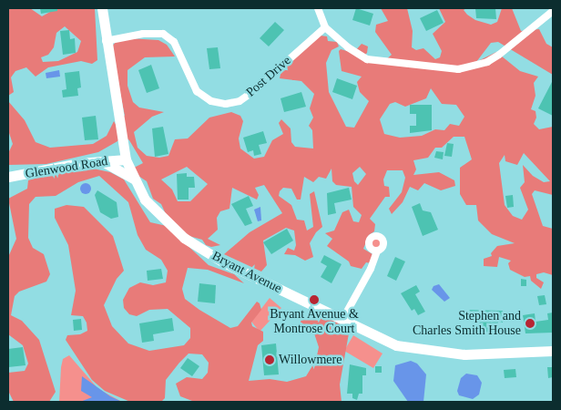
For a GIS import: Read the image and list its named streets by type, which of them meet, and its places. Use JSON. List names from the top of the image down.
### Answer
{
  "streets": {
    "main road": ["Glenwood Road", "Bryant Avenue"],
    "street": ["Post Drive"]
  },
  "crossings": [
    ["Post Drive", "Bryant Avenue"],
    ["Glenwood Road", "Bryant Avenue"]
  ],
  "places": ["Bryant Avenue & Montrose Court", "Stephen and Charles Smith House", "Willowmere"]
}
